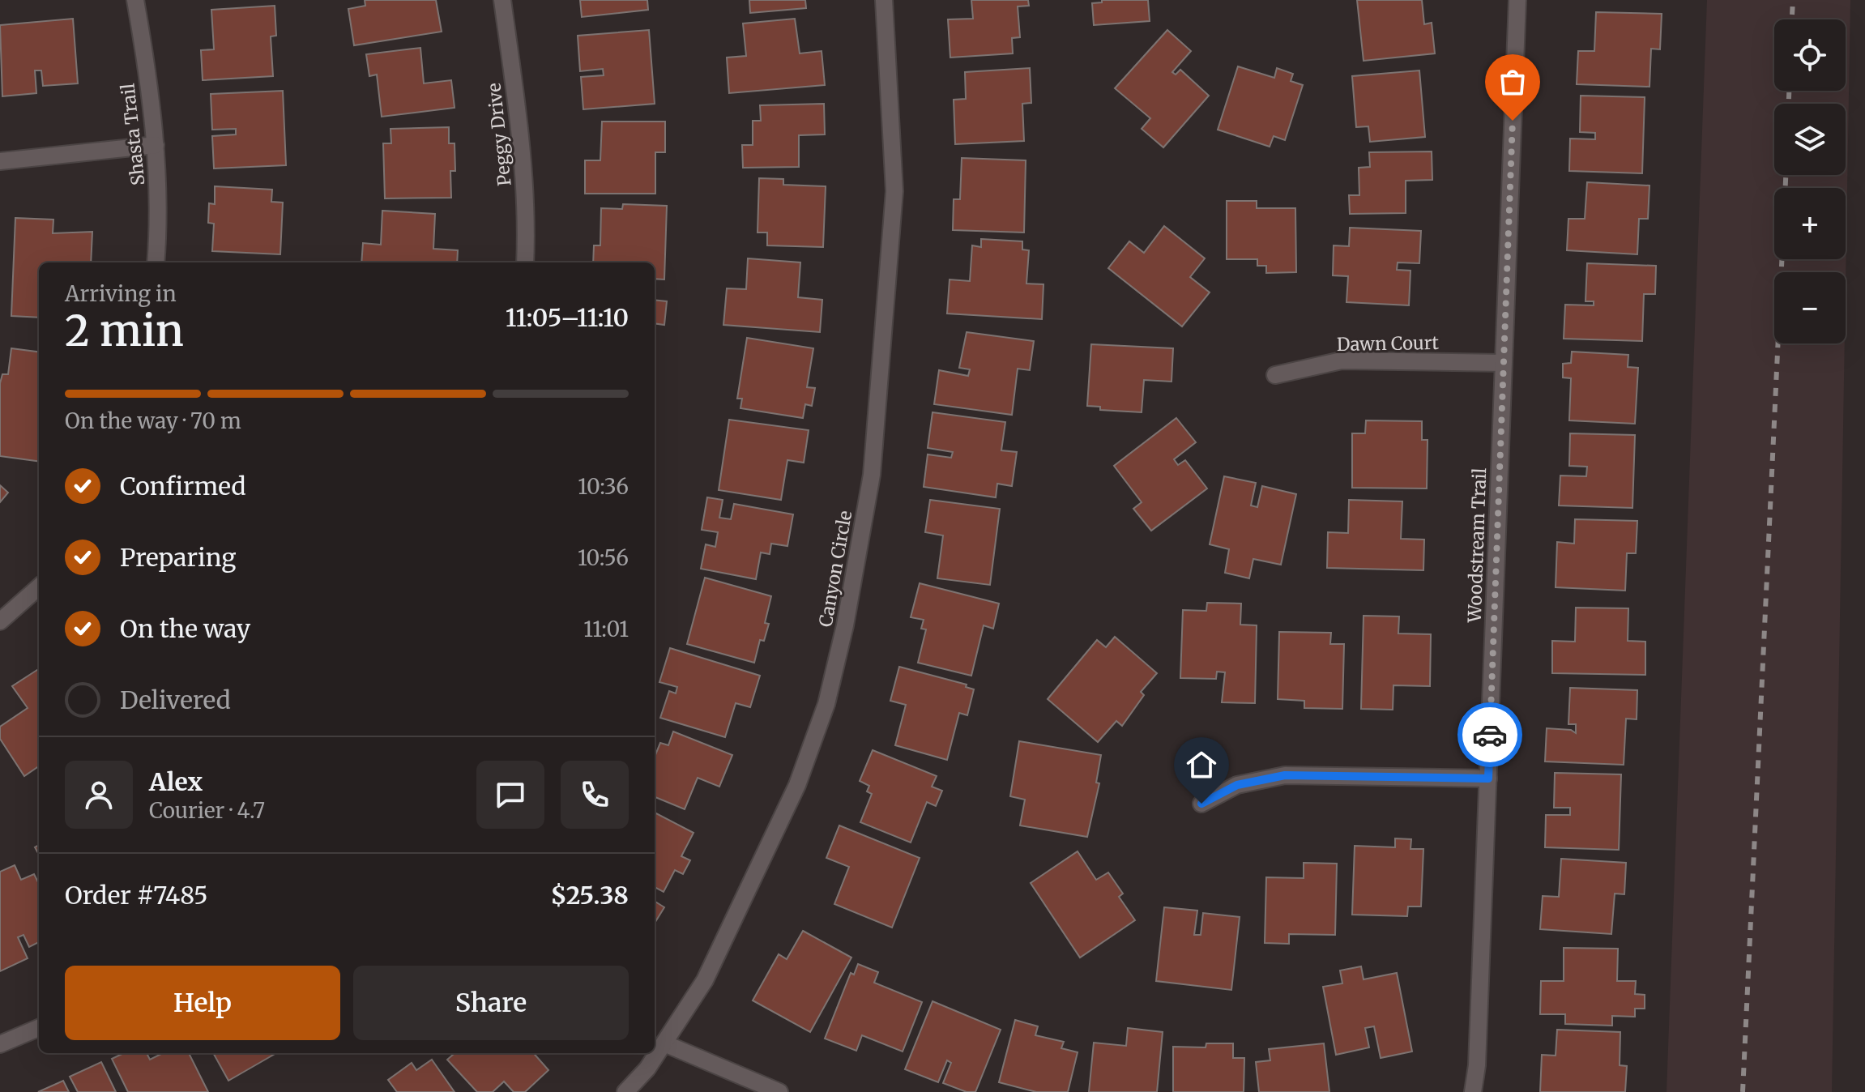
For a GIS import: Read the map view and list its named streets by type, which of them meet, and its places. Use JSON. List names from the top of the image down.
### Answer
{
  "streets": {
    "street": [
      "Shasta Trail",
      "Peggy Drive",
      "Dawn Court",
      "Woodstream Trail",
      "Canyon Circle"
    ]
  },
  "crossings": [
    ["Dawn Court", "Woodstream Trail"]
  ],
  "page": {
    "map_buttons": ["+", "−"],
    "heading": ["2 min", "Arriving in", "11:05–11:10"],
    "panel": [
      "Alex",
      "Courier · 4.7",
      "Order #7485",
      "$25.38"
    ],
    "bar": "On the way · 70 m",
    "list": [
      ["Confirmed", "10:36"],
      ["Preparing", "10:56"],
      ["On the way", "11:01"],
      "Delivered"
    ],
    "buttons": ["Help", "Share"]
  }
}
